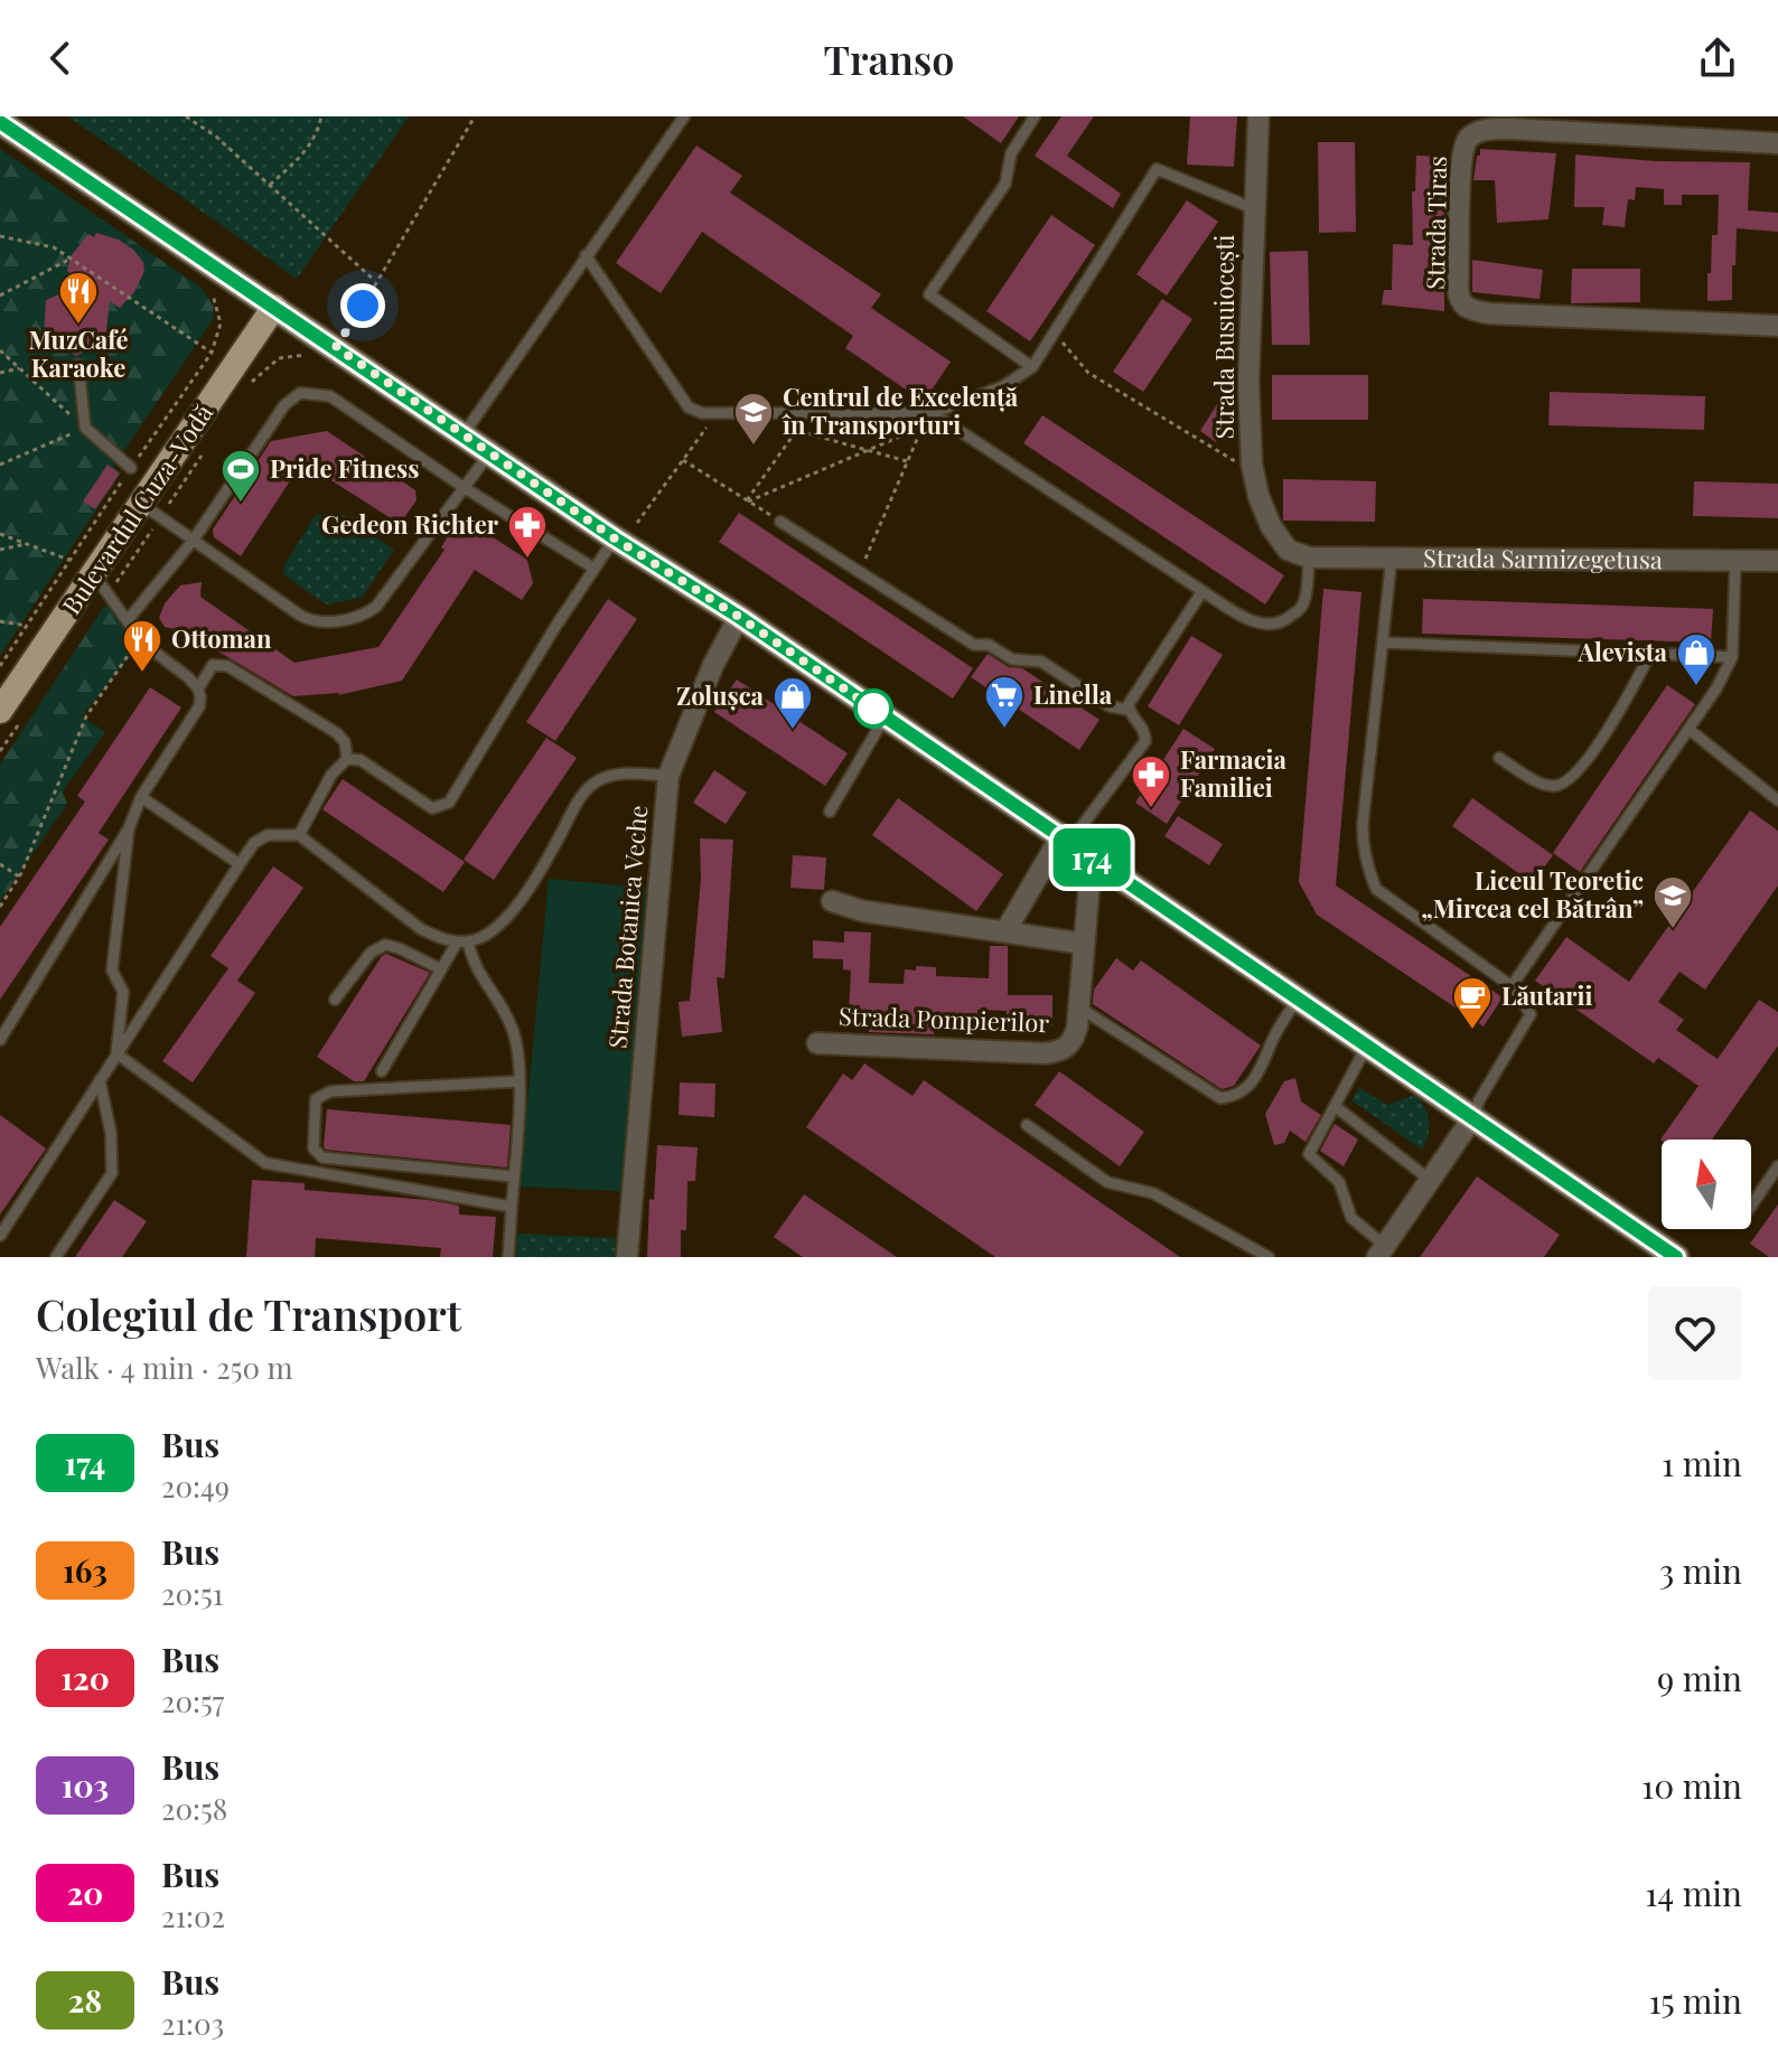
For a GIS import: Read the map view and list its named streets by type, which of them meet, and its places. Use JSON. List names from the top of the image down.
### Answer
{
  "streets": {
    "main road": ["Bulevardul Cuza-Vodă"],
    "street": [
      "Strada Tiras",
      "Strada Busuiocești",
      "Strada Sarmizegetusa",
      "Strada Botanica Veche",
      "Strada Pompierilor"
    ]
  },
  "crossings": [
    ["Strada Busuiocești", "Strada Sarmizegetusa"]
  ],
  "places": {
    "restaurant": ["MuzCafé Karaoke", "Ottoman"],
    "school or university": ["Centrul de Excelență în Transporturi", "Liceul Teoretic „Mircea cel Bătrân”"],
    "sports": ["Pride Fitness"],
    "pharmacy": ["Gedeon Richter", "Farmacia Familiei"],
    "shop": ["Alevista", "Zolușca"],
    "supermarket": ["Linella"],
    "cafe": ["Lăutarii"]
  },
  "lines": ["bus line 174"],
  "north": "top",
  "page": {
    "header": "Transo",
    "on_map": "174",
    "heading": ["Colegiul de Transport", "Walk · 4 min · 250 m"],
    "list": [
      {
        "mark": "174",
        "name": "Bus",
        "note": "20:49",
        "value": "1 min"
      },
      {
        "mark": "163",
        "name": "Bus",
        "note": "20:51",
        "value": "3 min"
      },
      {
        "mark": "120",
        "name": "Bus",
        "note": "20:57",
        "value": "9 min"
      },
      {
        "mark": "103",
        "name": "Bus",
        "note": "20:58",
        "value": "10 min"
      },
      {
        "mark": "20",
        "name": "Bus",
        "note": "21:02",
        "value": "14 min"
      },
      {
        "mark": "28",
        "name": "Bus",
        "note": "21:03",
        "value": "15 min"
      }
    ]
  }
}
